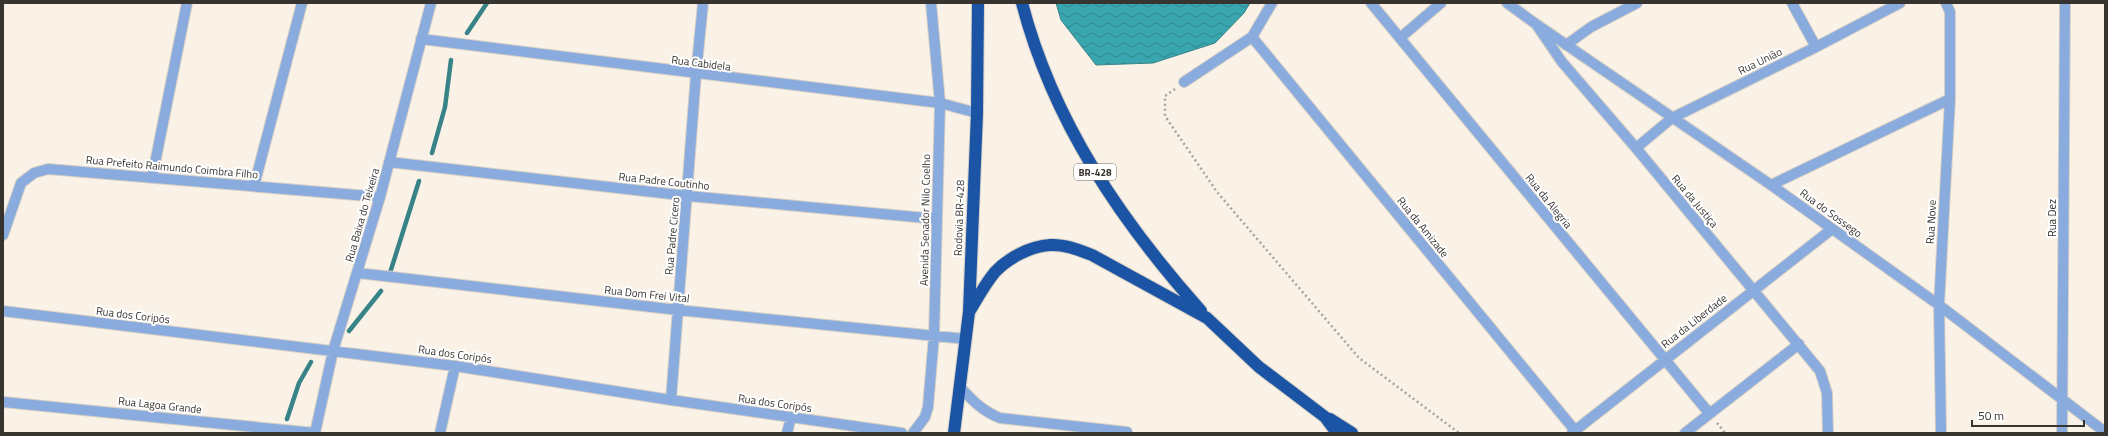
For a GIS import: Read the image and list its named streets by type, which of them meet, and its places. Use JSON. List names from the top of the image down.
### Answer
{
  "streets": {
    "highway": ["BR-428", "Rodovia BR-428"],
    "street": [
      "Rua União",
      "Rua Cabidela",
      "Rua Prefeito Raimundo Coimbra Filho",
      "Rua Padre Coutinho",
      "Rua da Alegria",
      "Rua da Justiça",
      "Rua do Sossego",
      "Rua Baixa do Teixeira",
      "Rua Dez",
      "Avenida Senador Nilo Coelho",
      "Rua Nove",
      "Rua da Amizade",
      "Rua Padre Cicero",
      "Rua Dom Frei Vital",
      "Rua dos Coripós",
      "Rua da Liberdade",
      "Rua Lagoa Grande"
    ]
  },
  "crossings": [
    ["Rua União", "Rua da Justiça"],
    ["Rua União", "Rua do Sossego"],
    ["Rua Cabidela", "Rua Baixa do Teixeira"],
    ["Rua Cabidela", "Rodovia BR-428"],
    ["Rua Cabidela", "Avenida Senador Nilo Coelho"],
    ["Rua Cabidela", "Rua Padre Cicero"],
    ["Rua Prefeito Raimundo Coimbra Filho", "Rua Baixa do Teixeira"],
    ["Rua Padre Coutinho", "Rua Baixa do Teixeira"],
    ["Rua Padre Coutinho", "Avenida Senador Nilo Coelho"],
    ["Rua Padre Coutinho", "Rua Padre Cicero"],
    ["Rua da Alegria", "Rua da Liberdade"],
    ["Rua da Justiça", "Rua do Sossego"],
    ["Rua da Justiça", "Rua da Liberdade"],
    ["Rua do Sossego", "Rua Dez"],
    ["Rua do Sossego", "Rua Nove"],
    ["Rua do Sossego", "Rua da Liberdade"],
    ["Rua Baixa do Teixeira", "Rua Dom Frei Vital"],
    ["Rua Baixa do Teixeira", "Rua dos Coripós"],
    ["Rua Baixa do Teixeira", "Rua Lagoa Grande"],
    ["Rodovia BR-428", "Rua Dom Frei Vital"],
    ["Avenida Senador Nilo Coelho", "Rua Dom Frei Vital"],
    ["Rua da Amizade", "Rua da Liberdade"],
    ["Rua Padre Cicero", "Rua Dom Frei Vital"],
    ["Rua Padre Cicero", "Rua dos Coripós"]
  ],
  "scale_bar": "50 m"
}
